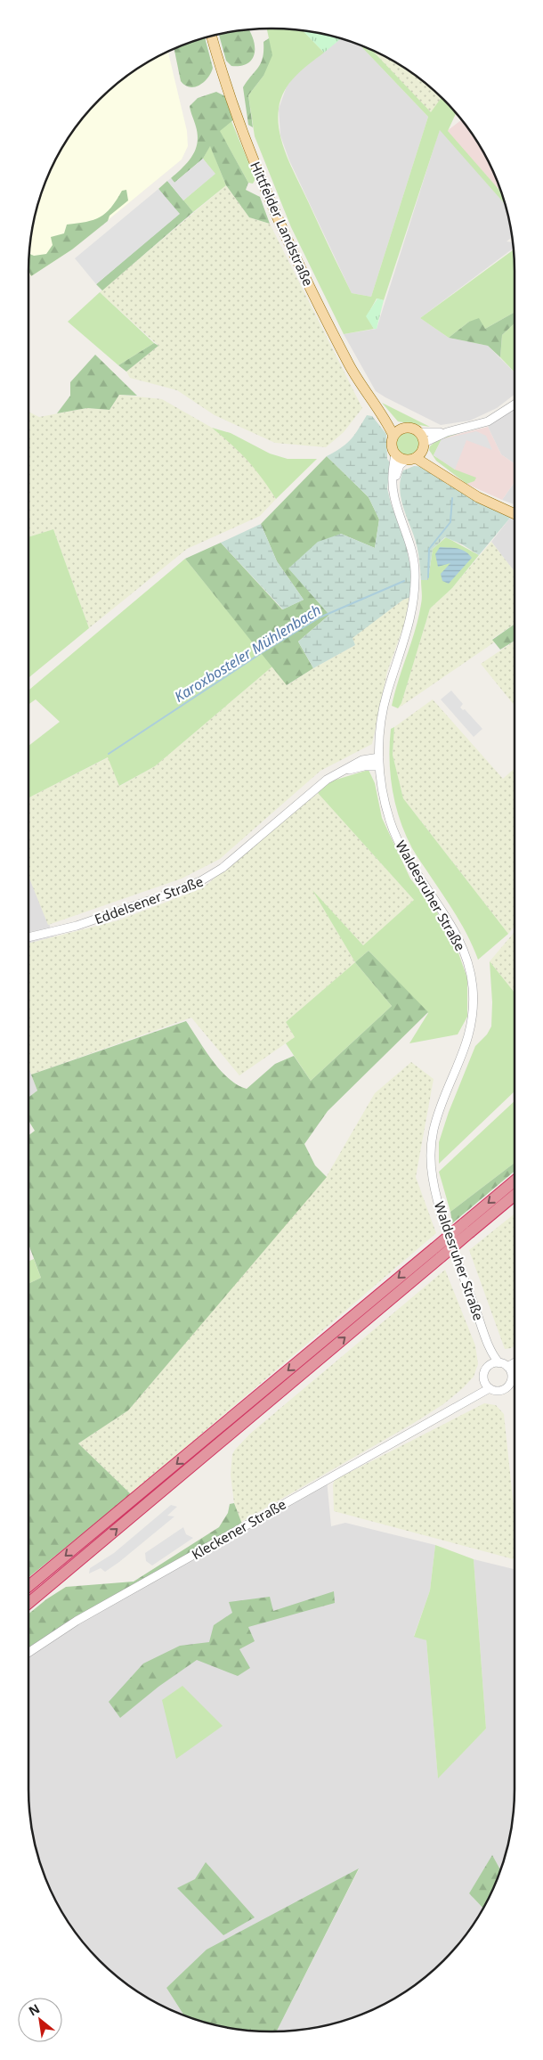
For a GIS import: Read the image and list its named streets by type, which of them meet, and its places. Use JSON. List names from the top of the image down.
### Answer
{
  "streets": {
    "main road": ["Hittfelder Landstraße"],
    "street": ["Waldesruher Straße", "Eddelsener Straße", "Kleckener Straße"]
  },
  "crossings": [
    ["Hittfelder Landstraße", "Waldesruher Straße"],
    ["Waldesruher Straße", "Eddelsener Straße"],
    ["Waldesruher Straße", "Kleckener Straße"]
  ],
  "water": ["Karoxbosteler Mühlenbach"],
  "north": "top left"
}
